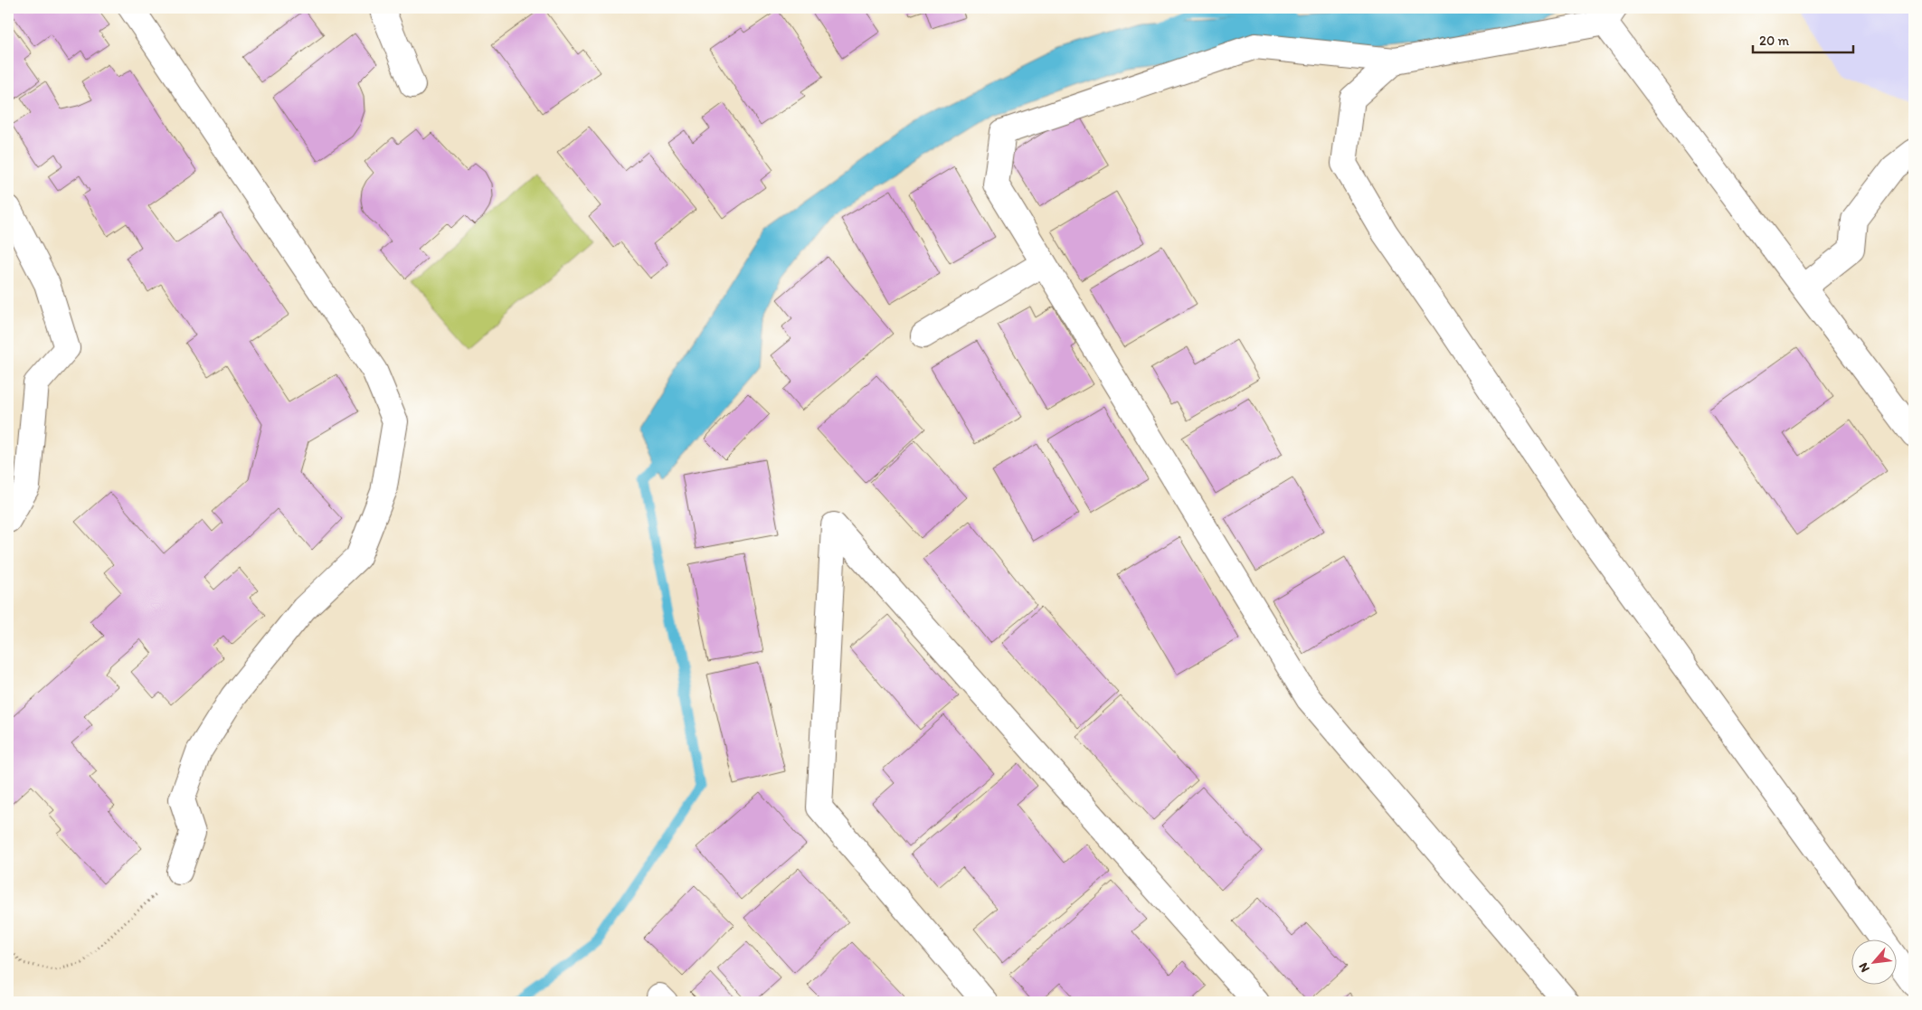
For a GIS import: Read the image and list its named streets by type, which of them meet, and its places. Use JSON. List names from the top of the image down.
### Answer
{
  "scale_bar": "20 m",
  "north": "bottom left"
}
